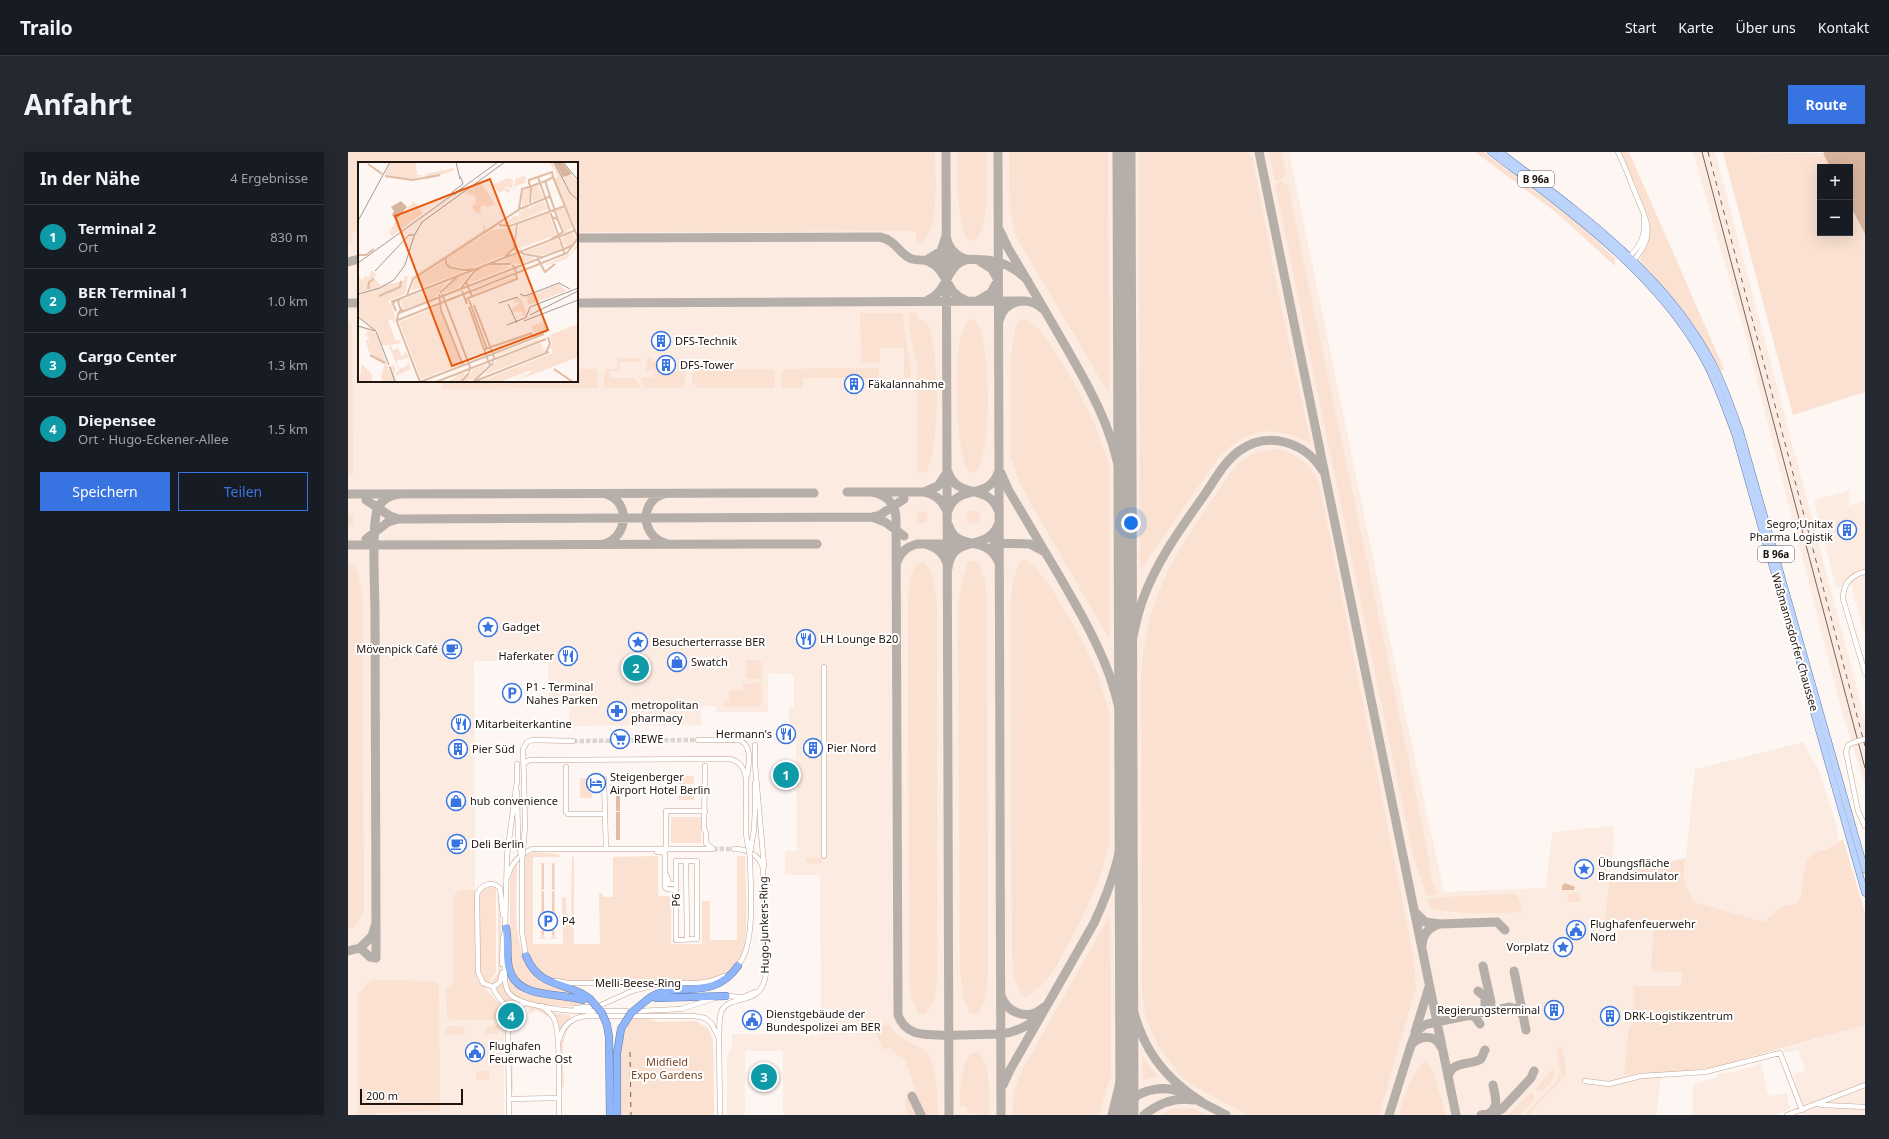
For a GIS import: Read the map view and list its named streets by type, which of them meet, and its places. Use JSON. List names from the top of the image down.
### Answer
{
  "streets": {
    "main road": ["B 96a", "Waßmannsdorfer Chaussee"],
    "street": ["P6", "Hugo-Junkers-Ring", "Melli-Beese-Ring"]
  },
  "parks": ["Midfield Expo Gardens"],
  "places": {
    "building": [
      "DFS-Technik",
      "DFS-Tower",
      "Fäkalannahme",
      "Segro;Unitax Pharma Logistik",
      "Pier Nord",
      "Pier Süd",
      "Regierungsterminal",
      "DRK-Logistikzentrum"
    ],
    "place": [
      "Gadget",
      "Besucherterrasse BER",
      "Übungsfläche Brandsimulator",
      "Vorplatz"
    ],
    "restaurant": [
      "LH Lounge B20",
      "Haferkater",
      "Mitarbeiterkantine",
      "Hermann's"
    ],
    "cafe": ["Mövenpick Café", "Deli Berlin"],
    "shop": ["Swatch", "hub convenience"],
    "parking": ["P1 - Terminal Nahes Parken", "P4"],
    "pharmacy": ["metropolitan pharmacy"],
    "supermarket": ["REWE"],
    "hotel": ["Steigenberger Airport Hotel Berlin"],
    "public building": ["Flughafenfeuerwehr Nord", "Dienstgebäude der Bundespolizei am BER", "Flughafen Feuerwache Ost"]
  },
  "scale_bar": "200 m",
  "page": {
    "header": "Trailo",
    "nav": [
      "Start",
      "Karte",
      "Über uns",
      "Kontakt"
    ],
    "title": "Anfahrt",
    "buttons": [
      "Route",
      ["Speichern", "Teilen"]
    ],
    "heading": ["In der Nähe", "4 Ergebnisse"],
    "map_buttons": ["+", "−"],
    "list": [
      {
        "mark": "1",
        "name": "Terminal 2",
        "note": "Ort",
        "value": "830 m"
      },
      {
        "mark": "2",
        "name": "BER Terminal 1",
        "note": "Ort",
        "value": "1.0 km"
      },
      {
        "mark": "3",
        "name": "Cargo Center",
        "note": "Ort",
        "value": "1.3 km"
      },
      {
        "mark": "4",
        "name": "Diepensee",
        "note": "Ort · Hugo-Eckener-Allee",
        "value": "1.5 km"
      }
    ],
    "pins": [
      "2",
      "1",
      "4",
      "3"
    ],
    "scale": "200 m"
  }
}
